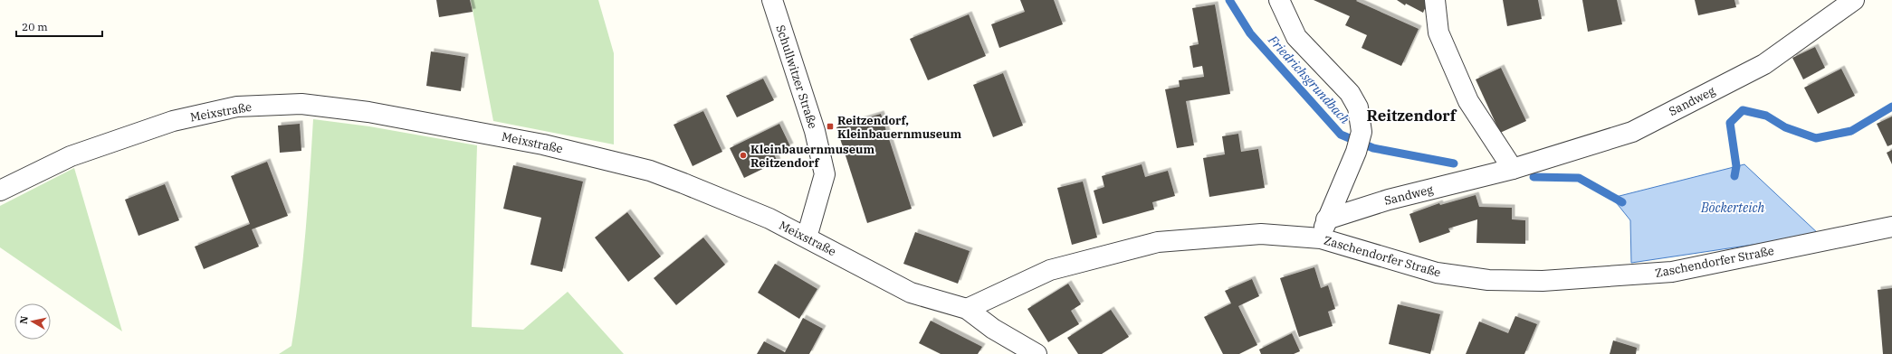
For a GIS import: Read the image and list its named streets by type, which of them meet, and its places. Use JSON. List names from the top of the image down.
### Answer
{
  "streets": {
    "street": [
      "Schullwitzer Straße",
      "Sandweg",
      "Meixstraße",
      "Zaschendorfer Straße"
    ]
  },
  "crossings": [
    ["Schullwitzer Straße", "Meixstraße"],
    ["Meixstraße", "Zaschendorfer Straße"]
  ],
  "districts": ["Reitzendorf"],
  "water": ["Friedrichsgrundbach", "Böckerteich"],
  "places": {
    "transit": ["Reitzendorf, Kleinbauernmuseum"],
    "other": ["Kleinbauernmuseum Reitzendorf"]
  },
  "scale_bar": "20 m",
  "north": "left"
}
